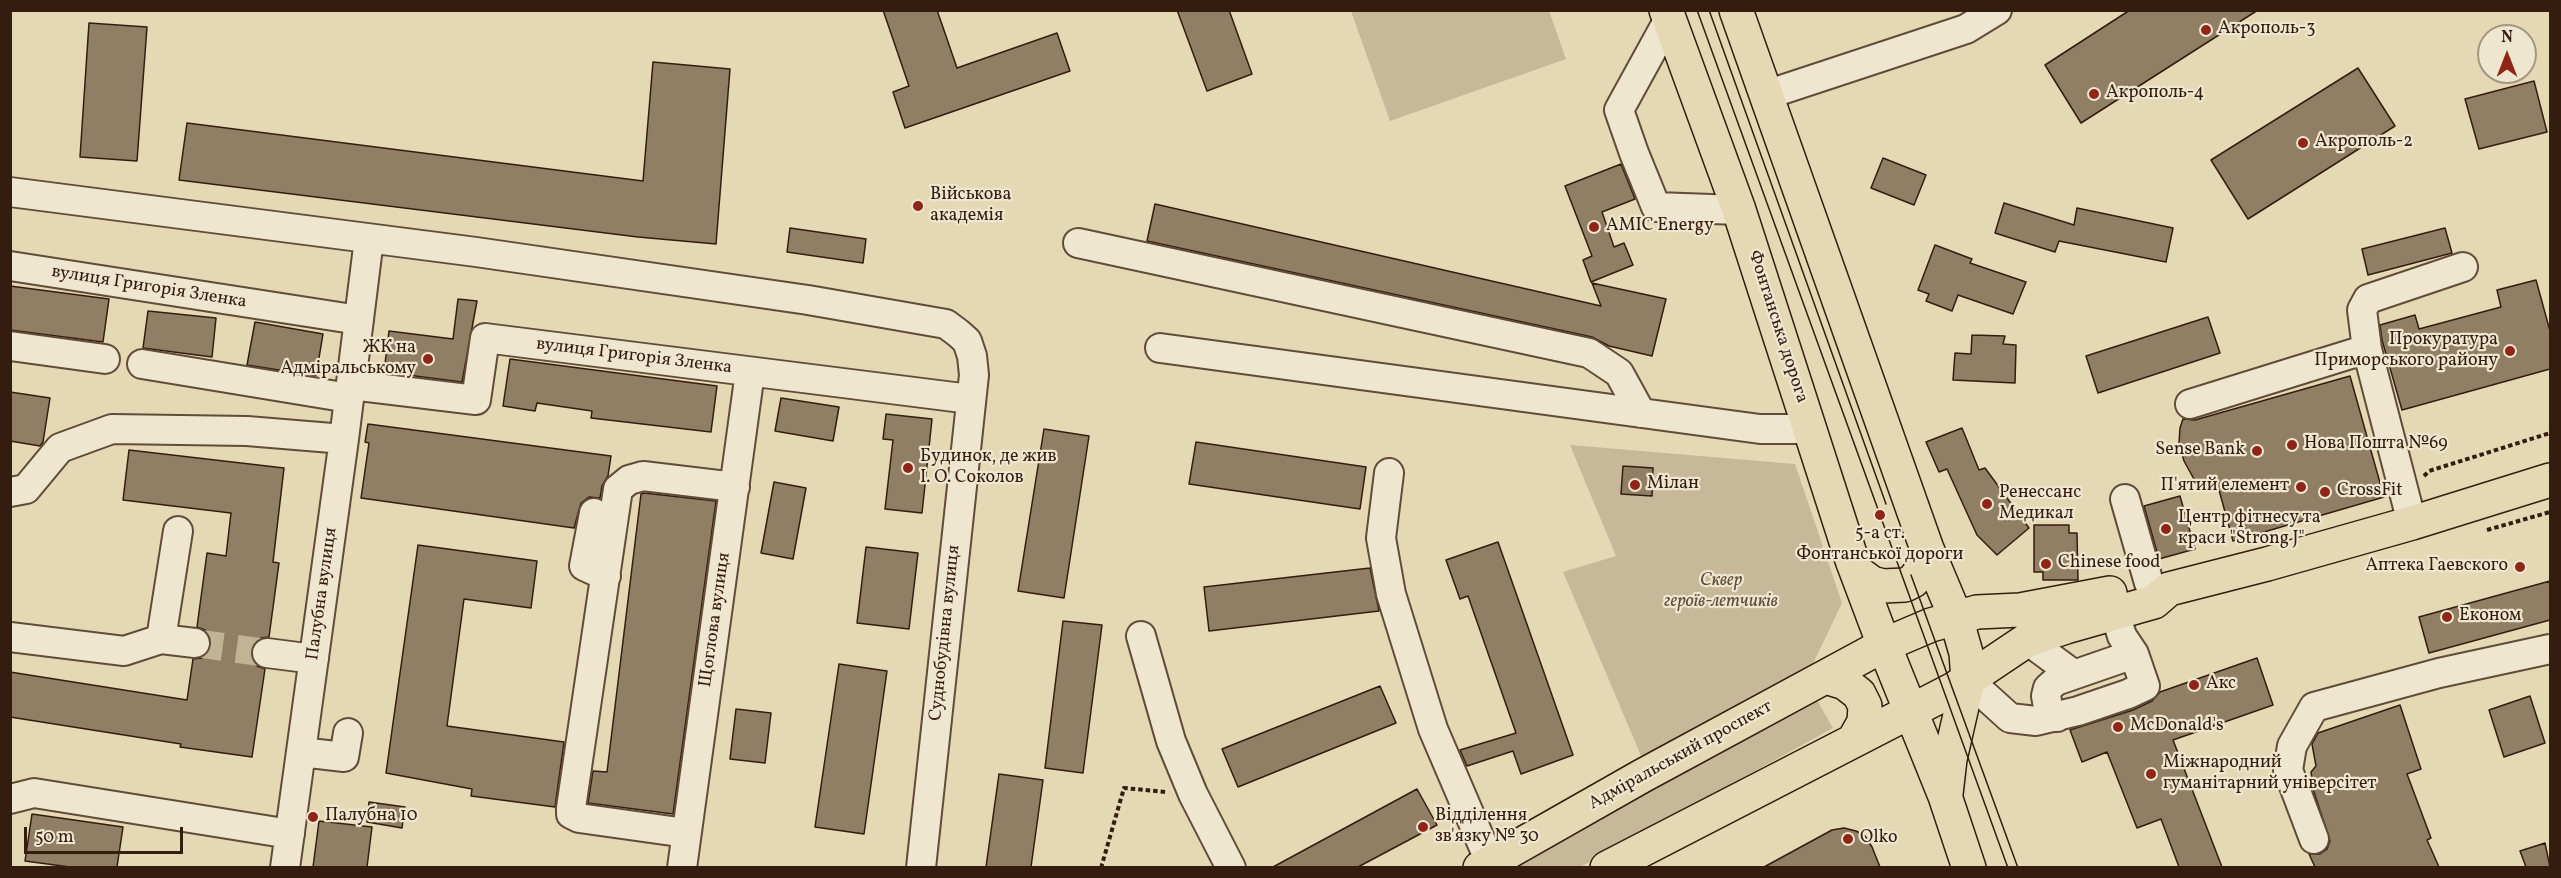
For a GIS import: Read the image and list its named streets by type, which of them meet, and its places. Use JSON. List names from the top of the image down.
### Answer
{
  "streets": {
    "main road": ["Фонтанська дорога", "Адміральський проспект"],
    "street": [
      "вулиця Григорія Зленка",
      "Палубна вулиця",
      "Щоглова вулиця",
      "Суднобудівна вулиця"
    ]
  },
  "crossings": [
    ["вулиця Григорія Зленка", "Палубна вулиця"],
    ["вулиця Григорія Зленка", "Щоглова вулиця"],
    ["вулиця Григорія Зленка", "Суднобудівна вулиця"],
    ["Фонтанська дорога", "Адміральський проспект"],
    ["Палубна вулиця", "Суднобудівна вулиця"]
  ],
  "parks": ["Сквер героїв-летчиків"],
  "places": [
    "Акрополь-3",
    "Акрополь-4",
    "Акрополь-2",
    "Військова академія",
    "AMIC Energy",
    "Прокуратура Приморського району",
    "ЖК на Адміральському",
    "Нова Пошта №69",
    "Sense Bank",
    "Будинок, де жив І. О. Соколов",
    "Мілан",
    "П'ятий елемент",
    "CrossFit",
    "Ренессанс Медикал",
    "5-а ст. Фонтанської дороги",
    "Центр фітнесу та краси \"Strong J\"",
    "Chinese food",
    "Аптека Гаевского",
    "Економ",
    "Акс",
    "McDonald's",
    "Міжнародний гуманітарний універсітет",
    "Палубна 10",
    "Відділення зв'язку № 30",
    "Olko"
  ],
  "scale_bar": "50 m",
  "north": "top"
}
